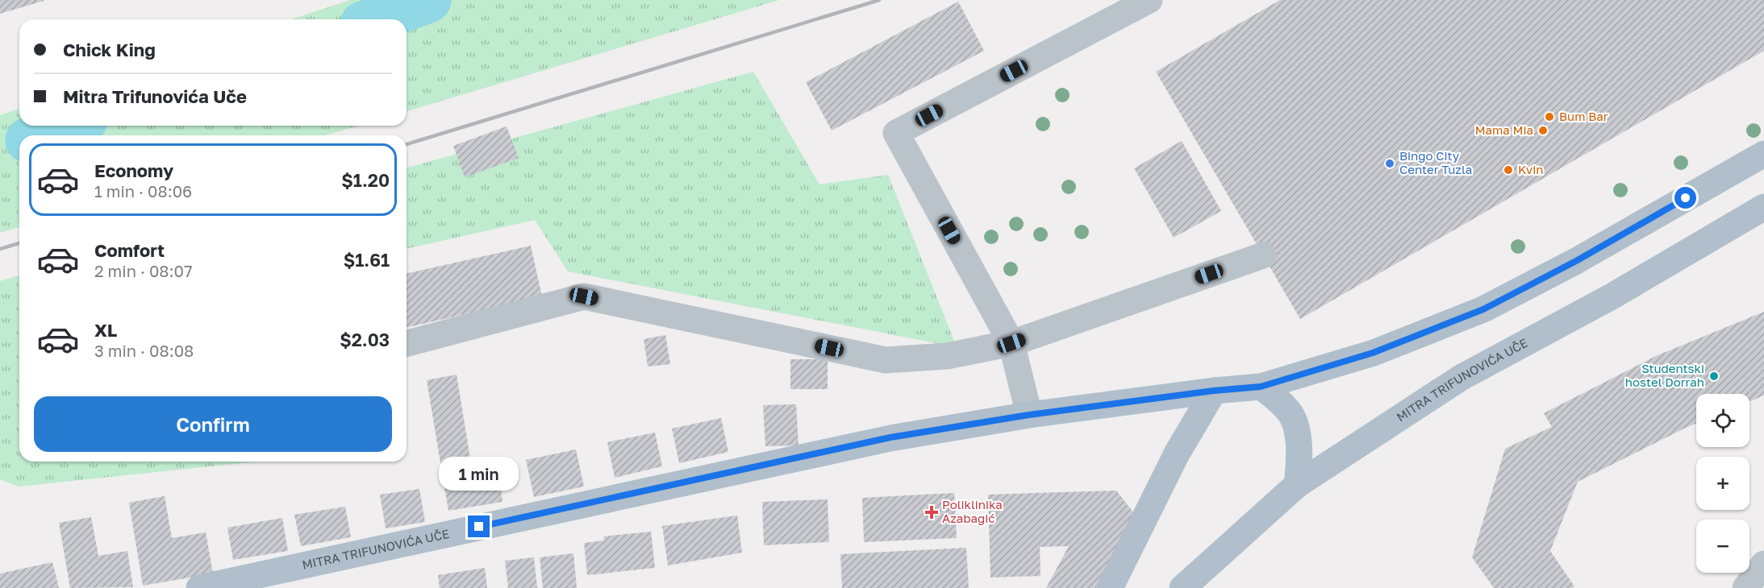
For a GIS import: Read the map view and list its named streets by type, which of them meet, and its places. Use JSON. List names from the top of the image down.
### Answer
{
  "streets": {
    "main road": ["MITRA TRIFUNOVIĆA UČE"]
  },
  "places": {
    "other": [
      "Bum Bar",
      "Mama Mia",
      "Bingo City Center Tuzla",
      "Kvin",
      "Studentski hostel Dorrah"
    ],
    "health": ["Poliklinika Azabagić"]
  },
  "page": {
    "banner": ["Chick King", "Mitra Trifunovića Uče"],
    "list": [
      {
        "name": "Economy",
        "note": "1 min · 08:06",
        "value": "$1.20"
      },
      {
        "name": "Comfort",
        "note": "2 min · 08:07",
        "value": "$1.61"
      },
      {
        "name": "XL",
        "note": "3 min · 08:08",
        "value": "$2.03"
      }
    ],
    "buttons": "Confirm",
    "map_buttons": ["+", "−"],
    "bubble": "1 min"
  }
}
